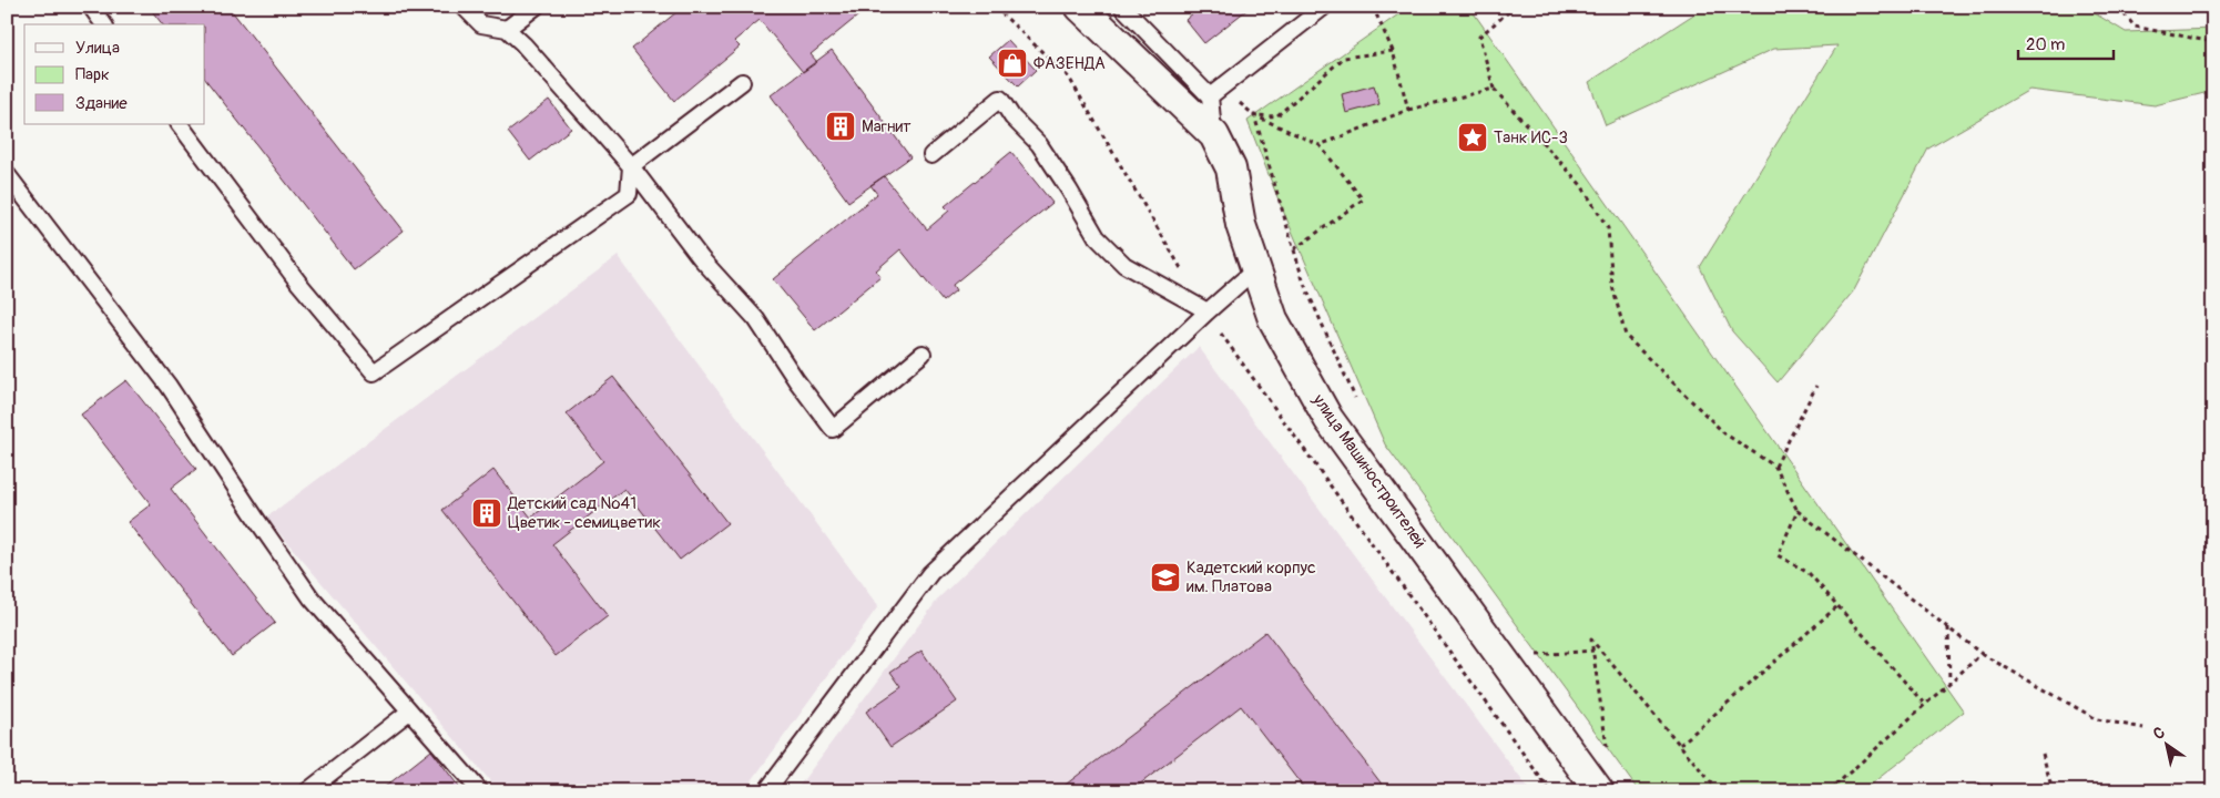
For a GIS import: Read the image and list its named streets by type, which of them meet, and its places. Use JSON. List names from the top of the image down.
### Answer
{
  "streets": {
    "street": ["улица Машиностроителей"]
  },
  "places": {
    "shop": ["ФАЗЕНДА"],
    "building": ["Магнит", "Детский сад №41 Цветик - семицветик"],
    "place": ["Танк ИС-3"],
    "school or university": ["Кадетский корпус им. Платова"]
  },
  "legend": ["Улица", "Парк", "Здание"],
  "scale_bar": "20 m",
  "north": "top left"
}
